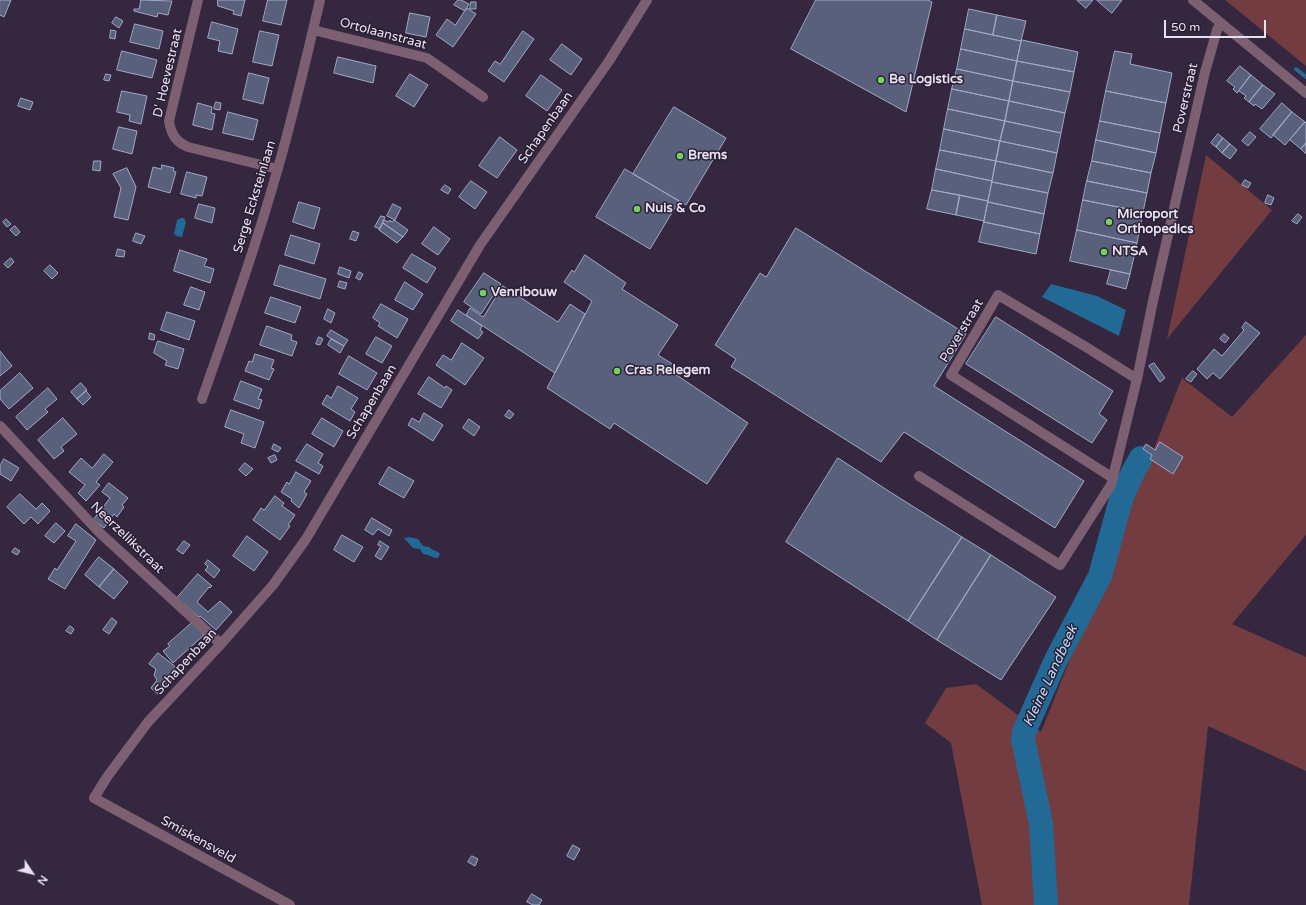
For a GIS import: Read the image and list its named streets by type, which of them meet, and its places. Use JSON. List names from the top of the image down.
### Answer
{
  "streets": {
    "street": [
      "Ortolaanstraat",
      "D' Hoevestraat",
      "Poverstraat",
      "Schapenbaan",
      "Serge Ecksteinlaan",
      "Neerzellikstraat",
      "Smiskensveld"
    ]
  },
  "crossings": [
    ["Ortolaanstraat", "Serge Ecksteinlaan"],
    ["D' Hoevestraat", "Serge Ecksteinlaan"],
    ["Schapenbaan", "Neerzellikstraat"],
    ["Schapenbaan", "Smiskensveld"]
  ],
  "water": ["Kleine Landbeek"],
  "places": [
    "Be Logistics",
    "Brems",
    "Nuis & Co",
    "Microport Orthopedics",
    "NTSA",
    "Venribouw",
    "Cras Relegem"
  ],
  "scale_bar": "50 m",
  "north": "bottom right"
}
